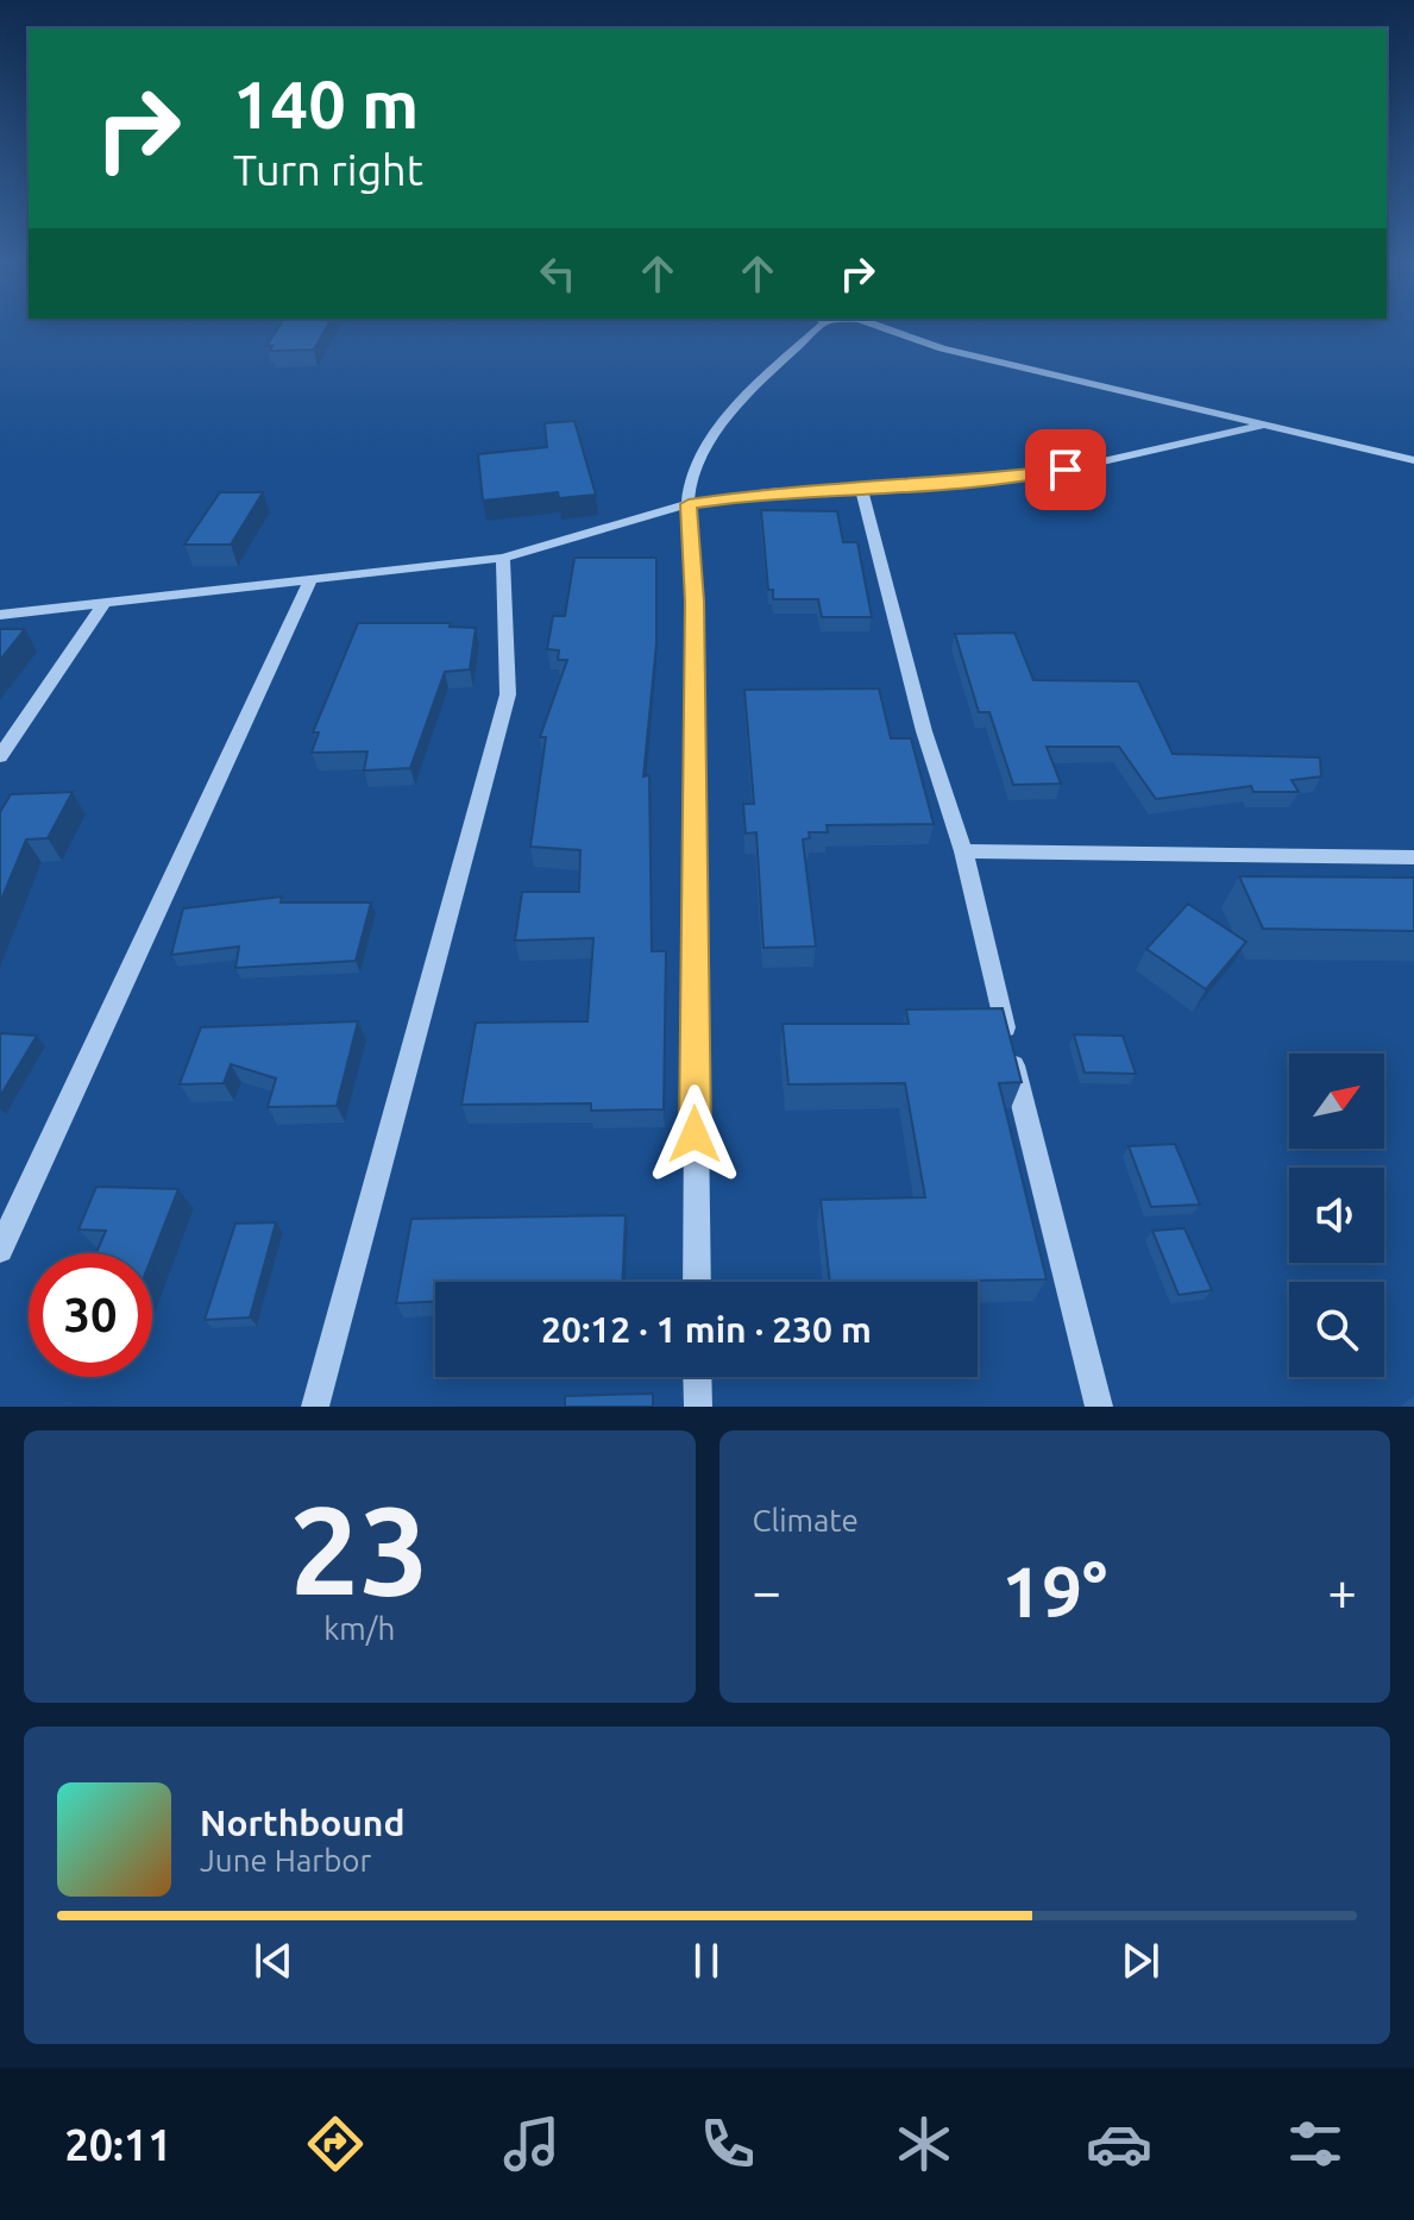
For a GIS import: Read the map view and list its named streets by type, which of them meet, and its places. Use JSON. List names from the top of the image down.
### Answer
{
  "north": "top right",
  "page": {
    "turn": ["140 m", "Turn right"],
    "limit": "30",
    "trip": "20:12 · 1 min · 230 m",
    "tile": [
      ["23", "km/h"],
      "Climate"
    ],
    "heat": ["−", "19°", "+"],
    "song": ["Northbound", "June Harbor"],
    "tabs": "20:11"
  }
}
